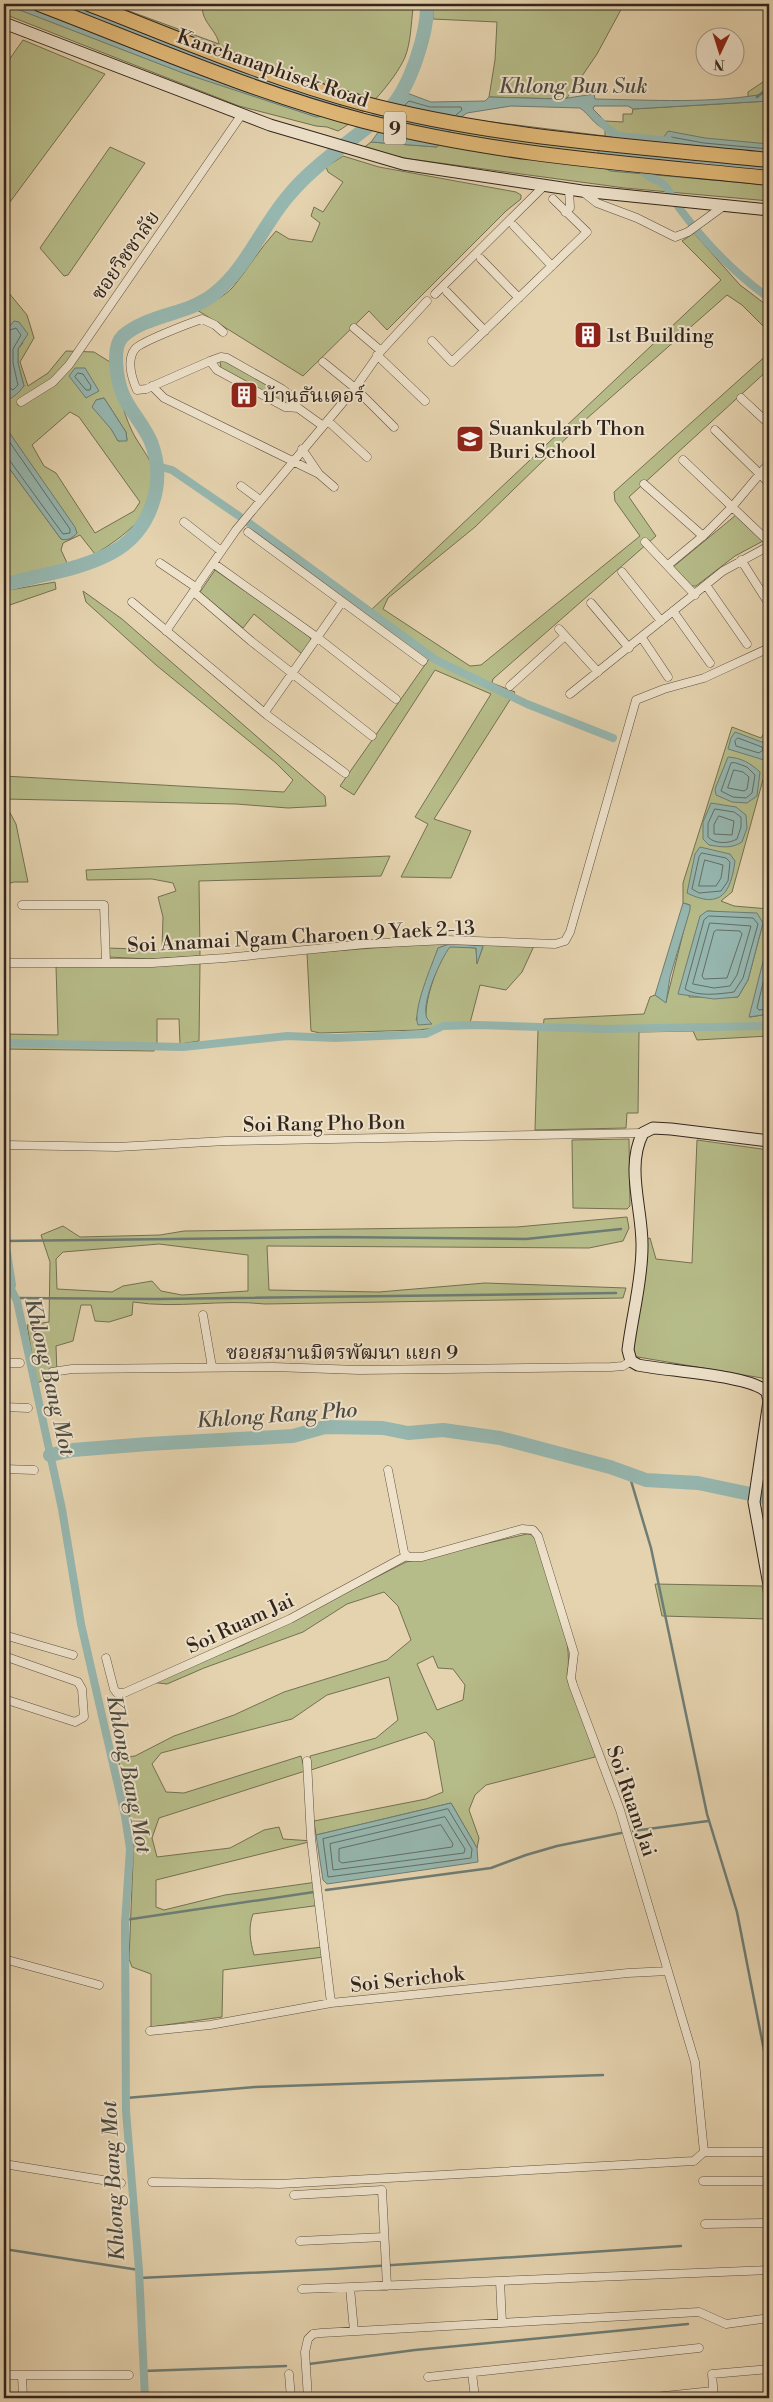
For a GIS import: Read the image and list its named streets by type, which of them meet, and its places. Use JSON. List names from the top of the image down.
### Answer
{
  "streets": {
    "highway": ["Kanchanaphisek Road", "9"],
    "street": [
      "ซอยวิชชาลัย",
      "Soi Anamai Ngam Charoen 9 Yaek 2-13",
      "Soi Rang Pho Bon",
      "ซอยสมานมิตรพัฒนา แยก 9",
      "Soi Ruam Jai",
      "Soi Serichok"
    ]
  },
  "crossings": [
    ["Soi Ruam Jai", "Soi Serichok"]
  ],
  "water": ["Khlong Bun Suk", "Khlong Bang Mot", "Khlong Rang Pho"],
  "places": {
    "building": ["1st Building", "บ้านธันเดอร์"],
    "school or university": ["Suankularb Thon Buri School"]
  },
  "north": "bottom"
}
